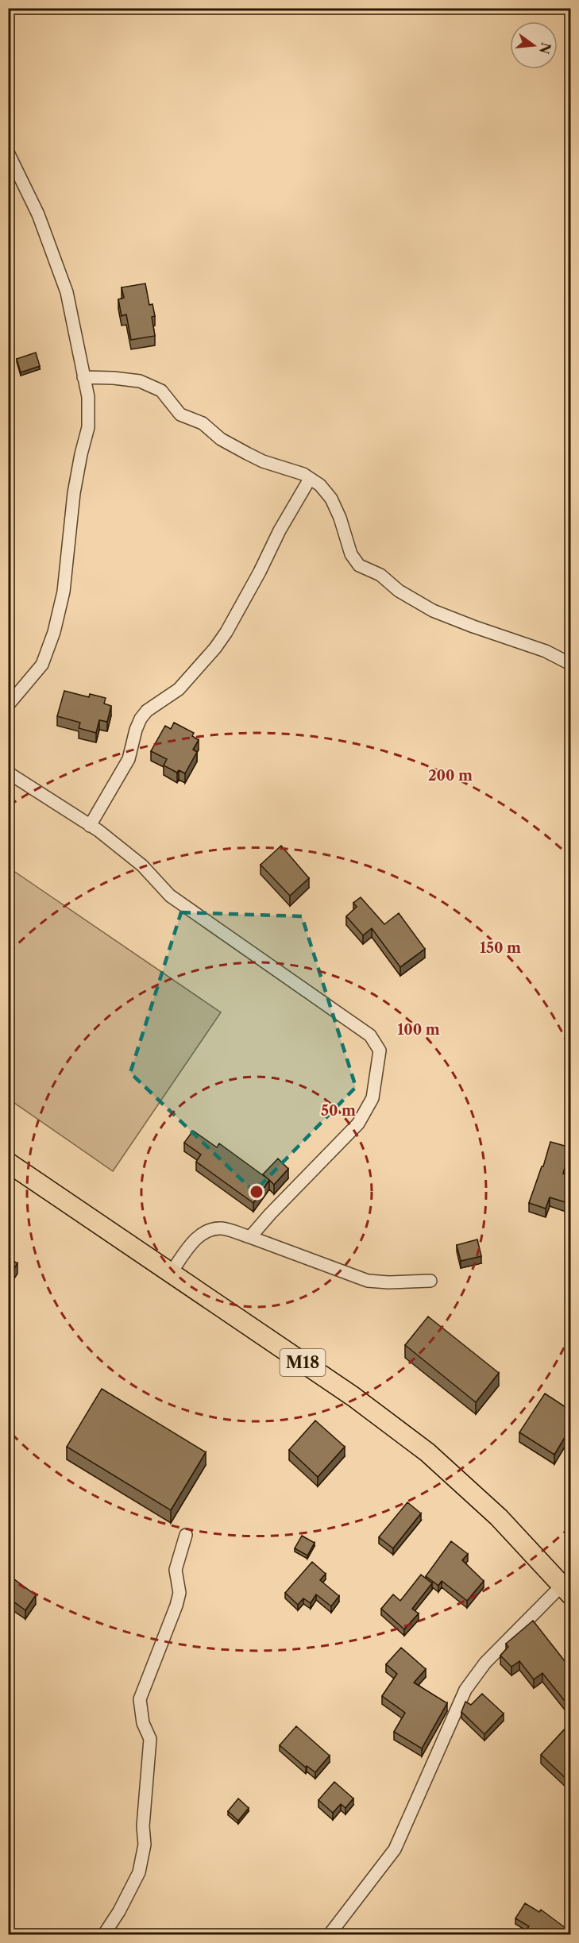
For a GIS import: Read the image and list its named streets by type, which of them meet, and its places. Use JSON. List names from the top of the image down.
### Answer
{
  "streets": {
    "main road": ["M18"]
  },
  "north": "right",
  "rings": [
    "200 m",
    "150 m",
    "100 m",
    "50 m"
  ]
}
